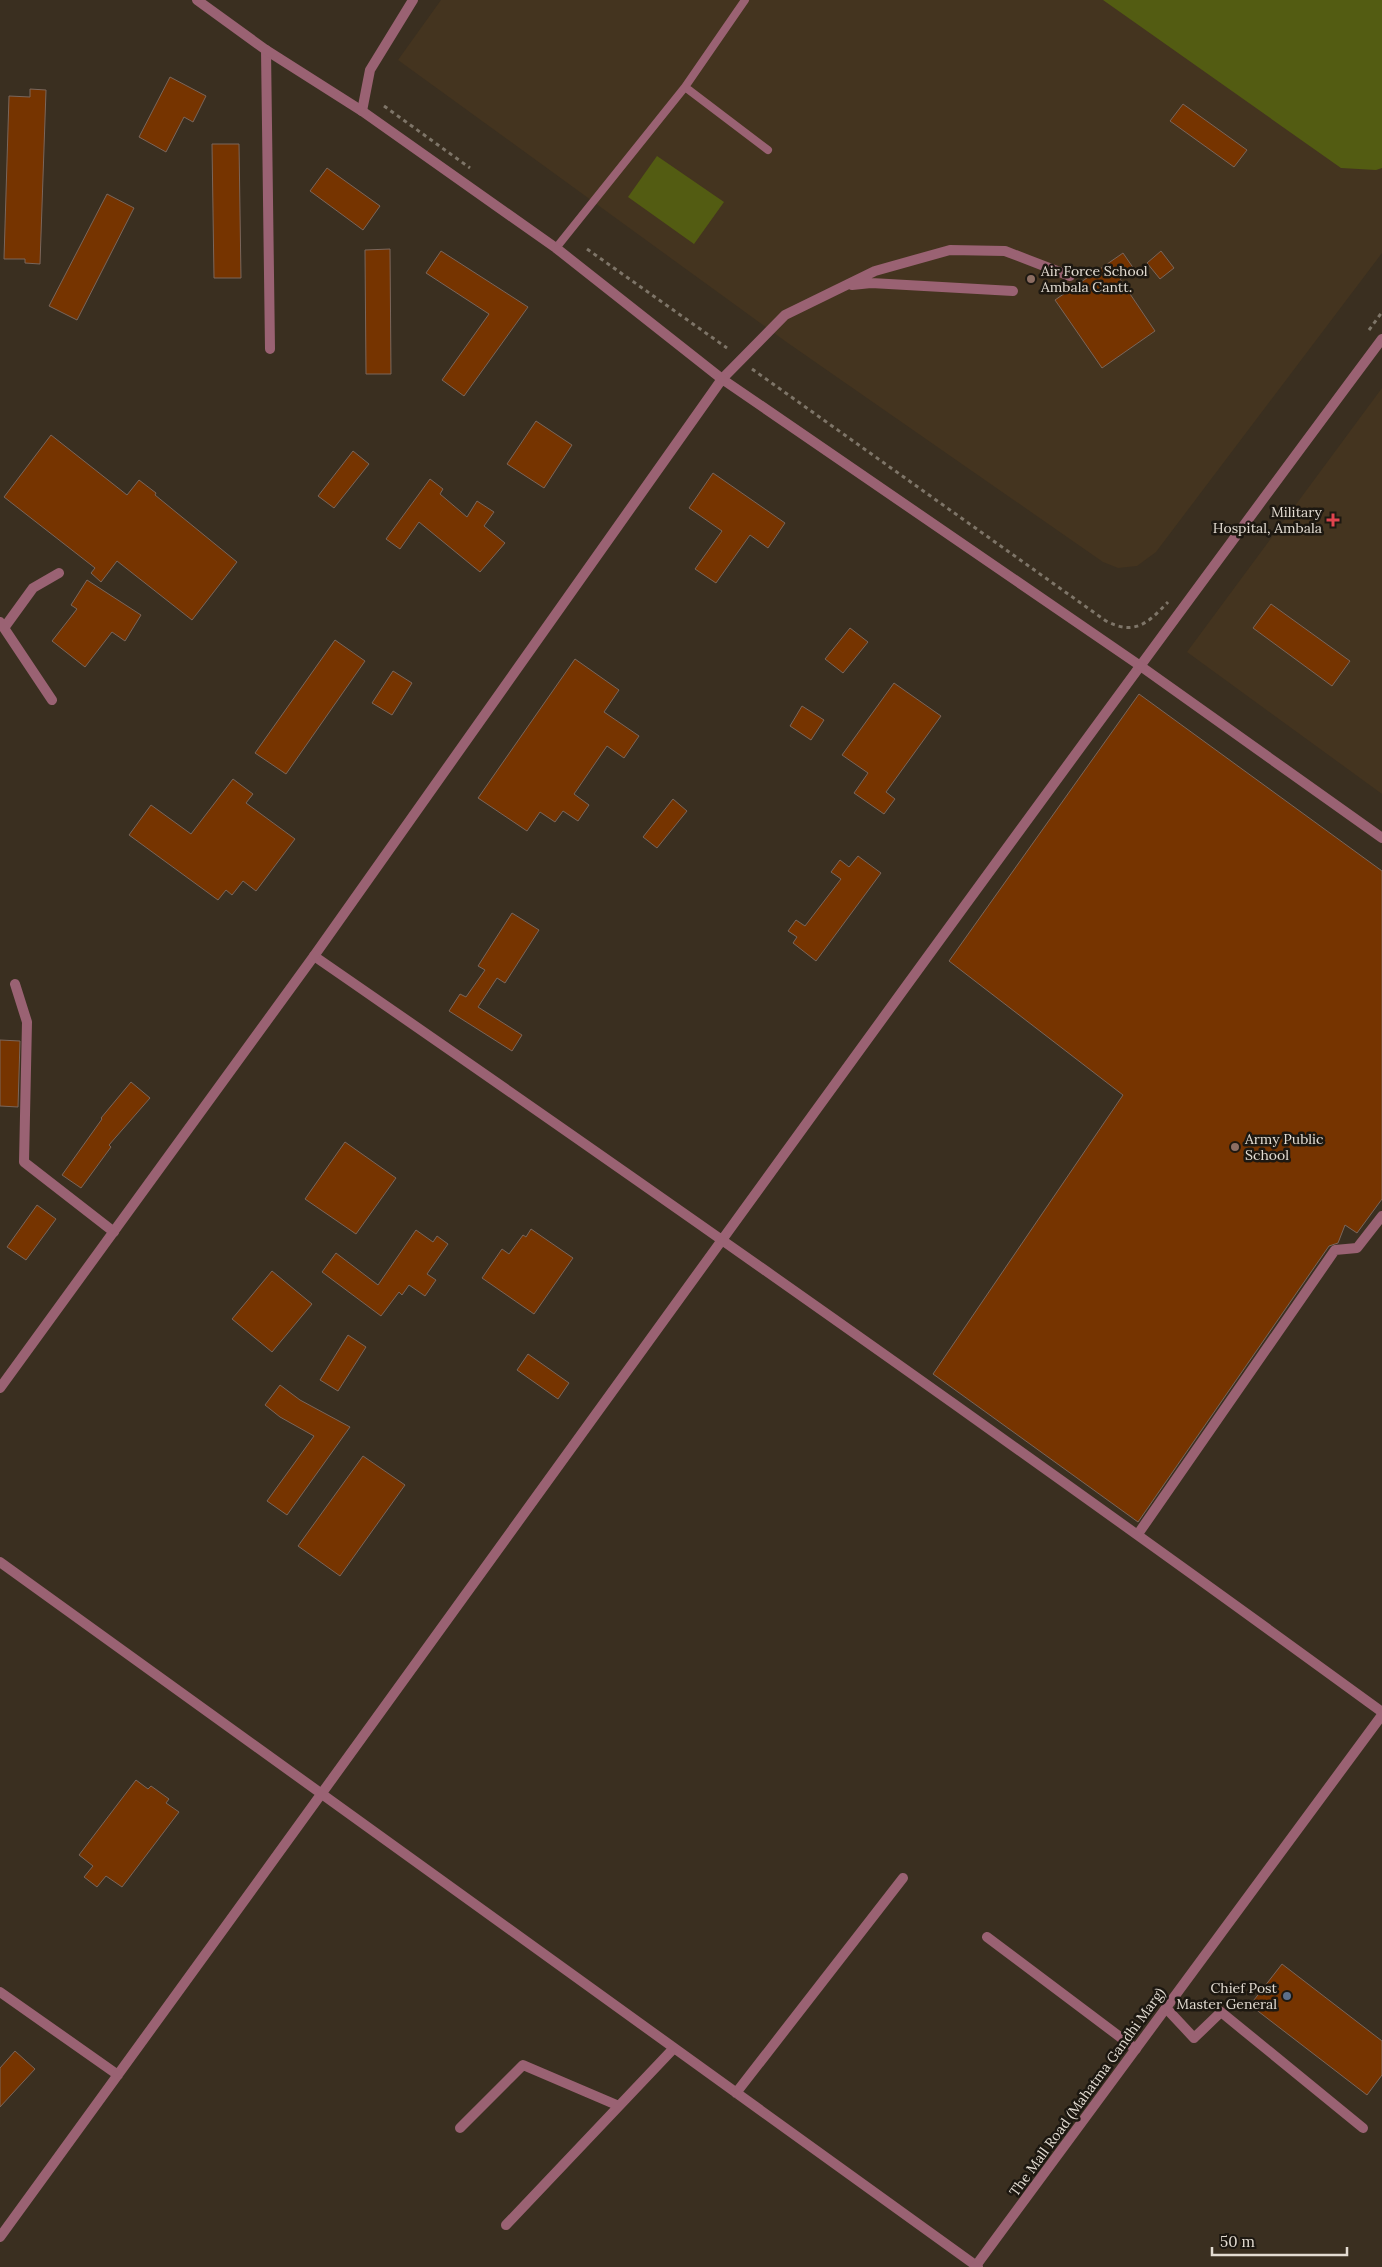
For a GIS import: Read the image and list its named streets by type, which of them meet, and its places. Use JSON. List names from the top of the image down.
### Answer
{
  "streets": {
    "street": ["The Mall Road (Mahatma Gandhi Marg)"]
  },
  "places": {
    "other": ["Air Force School Ambala Cantt.", "Army Public School", "Chief Post Master General"],
    "health": ["Military Hospital, Ambala"]
  },
  "scale_bar": "50 m"
}
